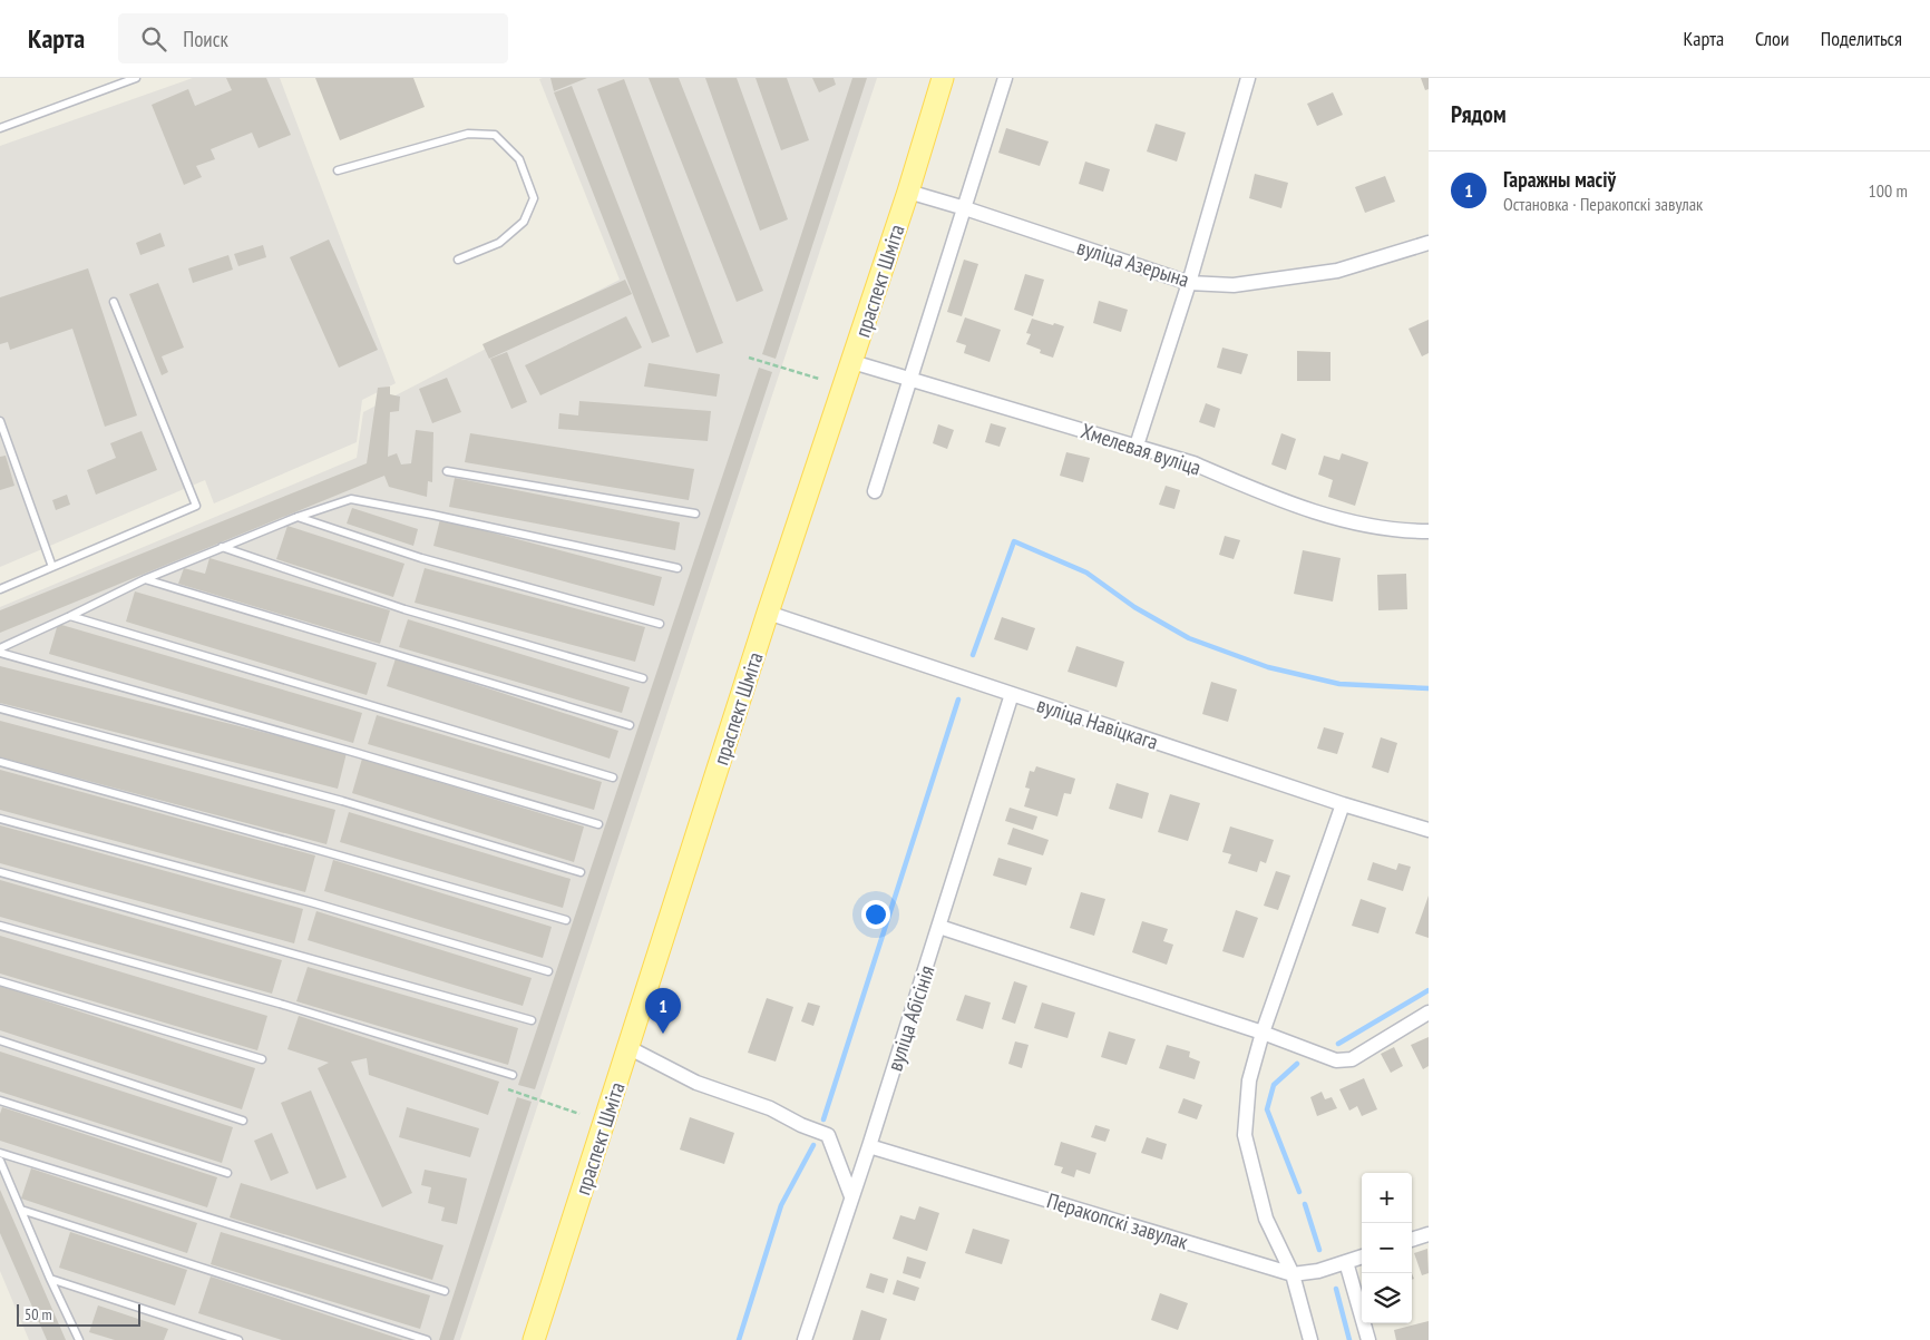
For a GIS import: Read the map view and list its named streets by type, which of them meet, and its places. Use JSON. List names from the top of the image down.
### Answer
{
  "streets": {
    "main road": ["праспект Шміта"],
    "street": [
      "вуліца Азерына",
      "Хмелевая вуліца",
      "вуліца Навіцкага",
      "вуліца Абісінія",
      "Перакопскі завулак"
    ]
  },
  "crossings": [
    ["вуліца Азерына", "праспект Шміта"],
    ["праспект Шміта", "Хмелевая вуліца"],
    ["праспект Шміта", "вуліца Навіцкага"],
    ["вуліца Навіцкага", "вуліца Абісінія"],
    ["вуліца Абісінія", "Перакопскі завулак"]
  ],
  "scale_bar": "50 m",
  "page": {
    "header": "Карта",
    "search": "Поиск",
    "nav": ["Карта", "Слои", "Поделиться"],
    "heading": "Рядом",
    "list": [
      {
        "mark": "1",
        "name": "Гаражны масіў",
        "note": "Остановка · Перакопскі завулак",
        "value": "100 m"
      }
    ],
    "pins": "1",
    "map_buttons": ["+", "−"],
    "scale": "50 m"
  }
}
